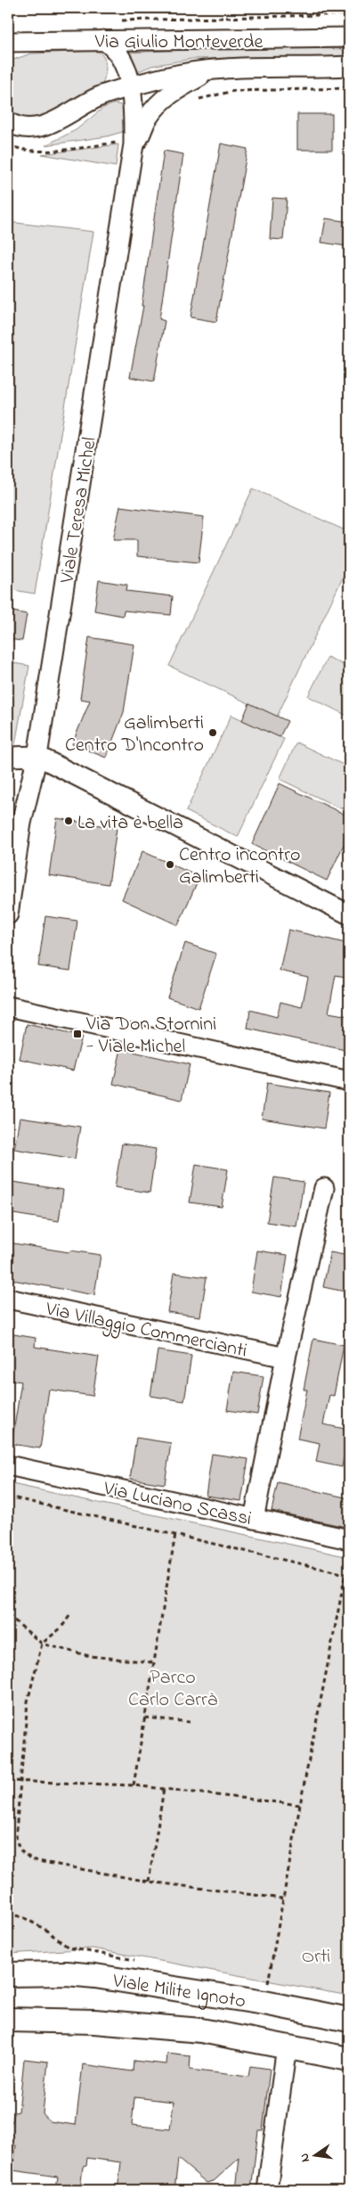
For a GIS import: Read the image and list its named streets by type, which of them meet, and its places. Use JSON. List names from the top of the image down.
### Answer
{
  "streets": {
    "main road": ["Viale Milite Ignoto"],
    "street": [
      "Via Giulio Monteverde",
      "Viale Teresa Michel",
      "Via Villaggio Commercianti",
      "Via Luciano Scassi"
    ]
  },
  "crossings": [
    ["Via Giulio Monteverde", "Viale Teresa Michel"]
  ],
  "parks": ["Parco Carlo Carrà", "Orti"],
  "places": {
    "other": ["Galimberti Centro D'Incontro", "La vita è bella", "Centro incontro Galimberti"],
    "transit": ["Via Don Stornini - Viale Michel"]
  },
  "north": "left"
}
